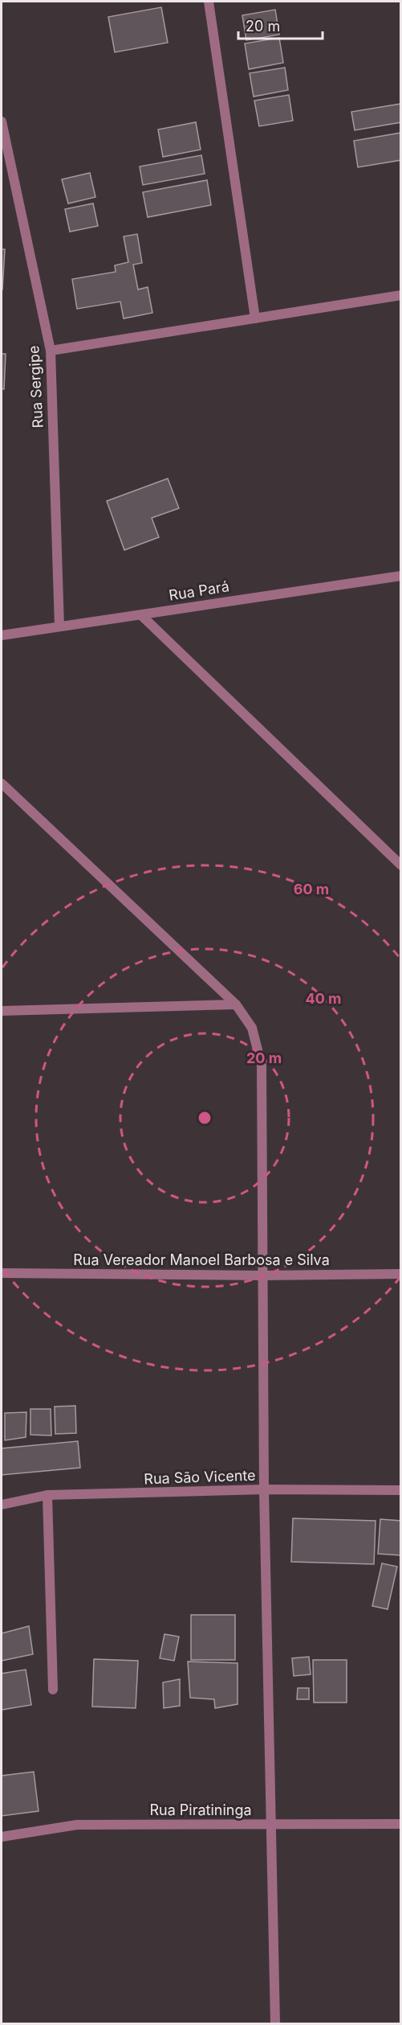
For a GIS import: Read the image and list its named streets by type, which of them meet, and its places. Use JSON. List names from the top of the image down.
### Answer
{
  "streets": {
    "street": [
      "Rua Sergipe",
      "Rua Pará",
      "Rua Vereador Manoel Barbosa e Silva",
      "Rua São Vicente",
      "Rua Piratininga"
    ]
  },
  "crossings": [
    ["Rua Sergipe", "Rua Pará"]
  ],
  "scale_bar": "20 m",
  "rings": ["60 m", "40 m", "20 m"]
}
